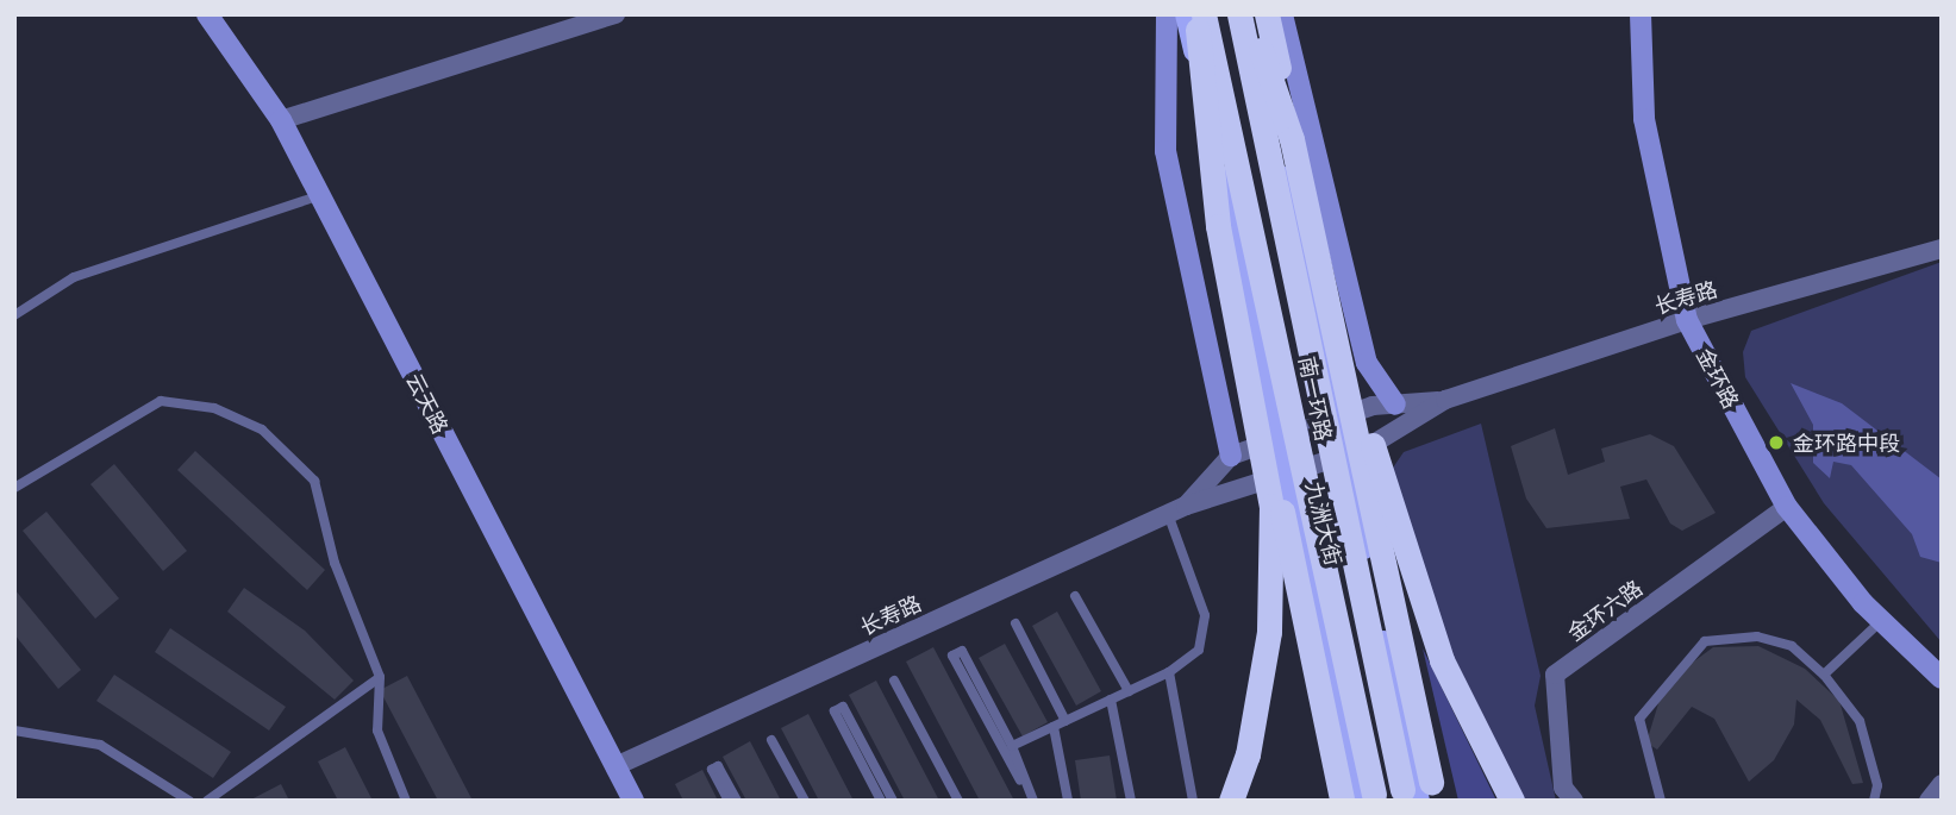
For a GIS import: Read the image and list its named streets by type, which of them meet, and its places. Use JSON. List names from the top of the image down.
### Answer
{
  "streets": {
    "highway": ["南一环路"],
    "main road": ["九洲大街"],
    "street": [
      "长寿路",
      "金环路",
      "云天路",
      "金环六路"
    ]
  },
  "crossings": [
    ["长寿路", "金环路"],
    ["长寿路", "云天路"],
    ["长寿路", "九洲大街"],
    ["金环路", "金环六路"],
    ["南一环路", "九洲大街"]
  ],
  "places": ["金环路中段"]
}
